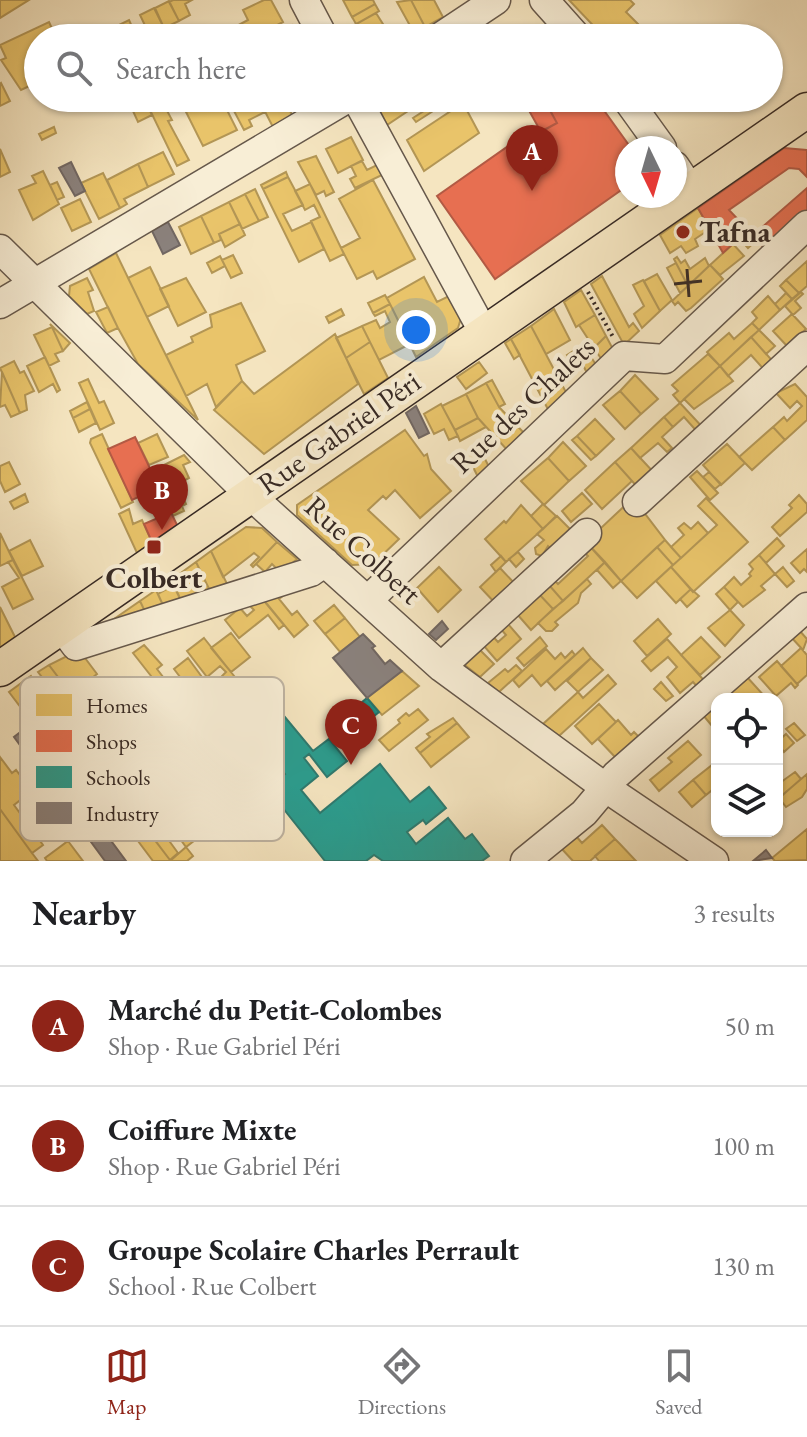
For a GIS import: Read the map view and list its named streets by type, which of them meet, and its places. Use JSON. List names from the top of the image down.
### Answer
{
  "streets": {
    "main road": ["Rue Gabriel Péri"],
    "street": ["Rue des Chalets", "Rue Colbert"]
  },
  "crossings": [
    ["Rue des Chalets", "Rue Colbert"],
    ["Rue Gabriel Péri", "Rue Colbert"]
  ],
  "places": {
    "other": ["Tafna"],
    "transit": ["Colbert"]
  },
  "legend": [
    "Homes",
    "Shops",
    "Schools",
    "Industry"
  ],
  "north": "bottom",
  "page": {
    "search": "Search here",
    "pins": ["A", "B", "C"],
    "heading": ["Nearby", "3 results"],
    "list": [
      {
        "mark": "A",
        "name": "Marché du Petit-Colombes",
        "note": "Shop · Rue Gabriel Péri",
        "value": "50 m"
      },
      {
        "mark": "B",
        "name": "Coiffure Mixte",
        "note": "Shop · Rue Gabriel Péri",
        "value": "100 m"
      },
      {
        "mark": "C",
        "name": "Groupe Scolaire Charles Perrault",
        "note": "School · Rue Colbert",
        "value": "130 m"
      }
    ],
    "nav": ["Map", "Directions", "Saved"]
  }
}
